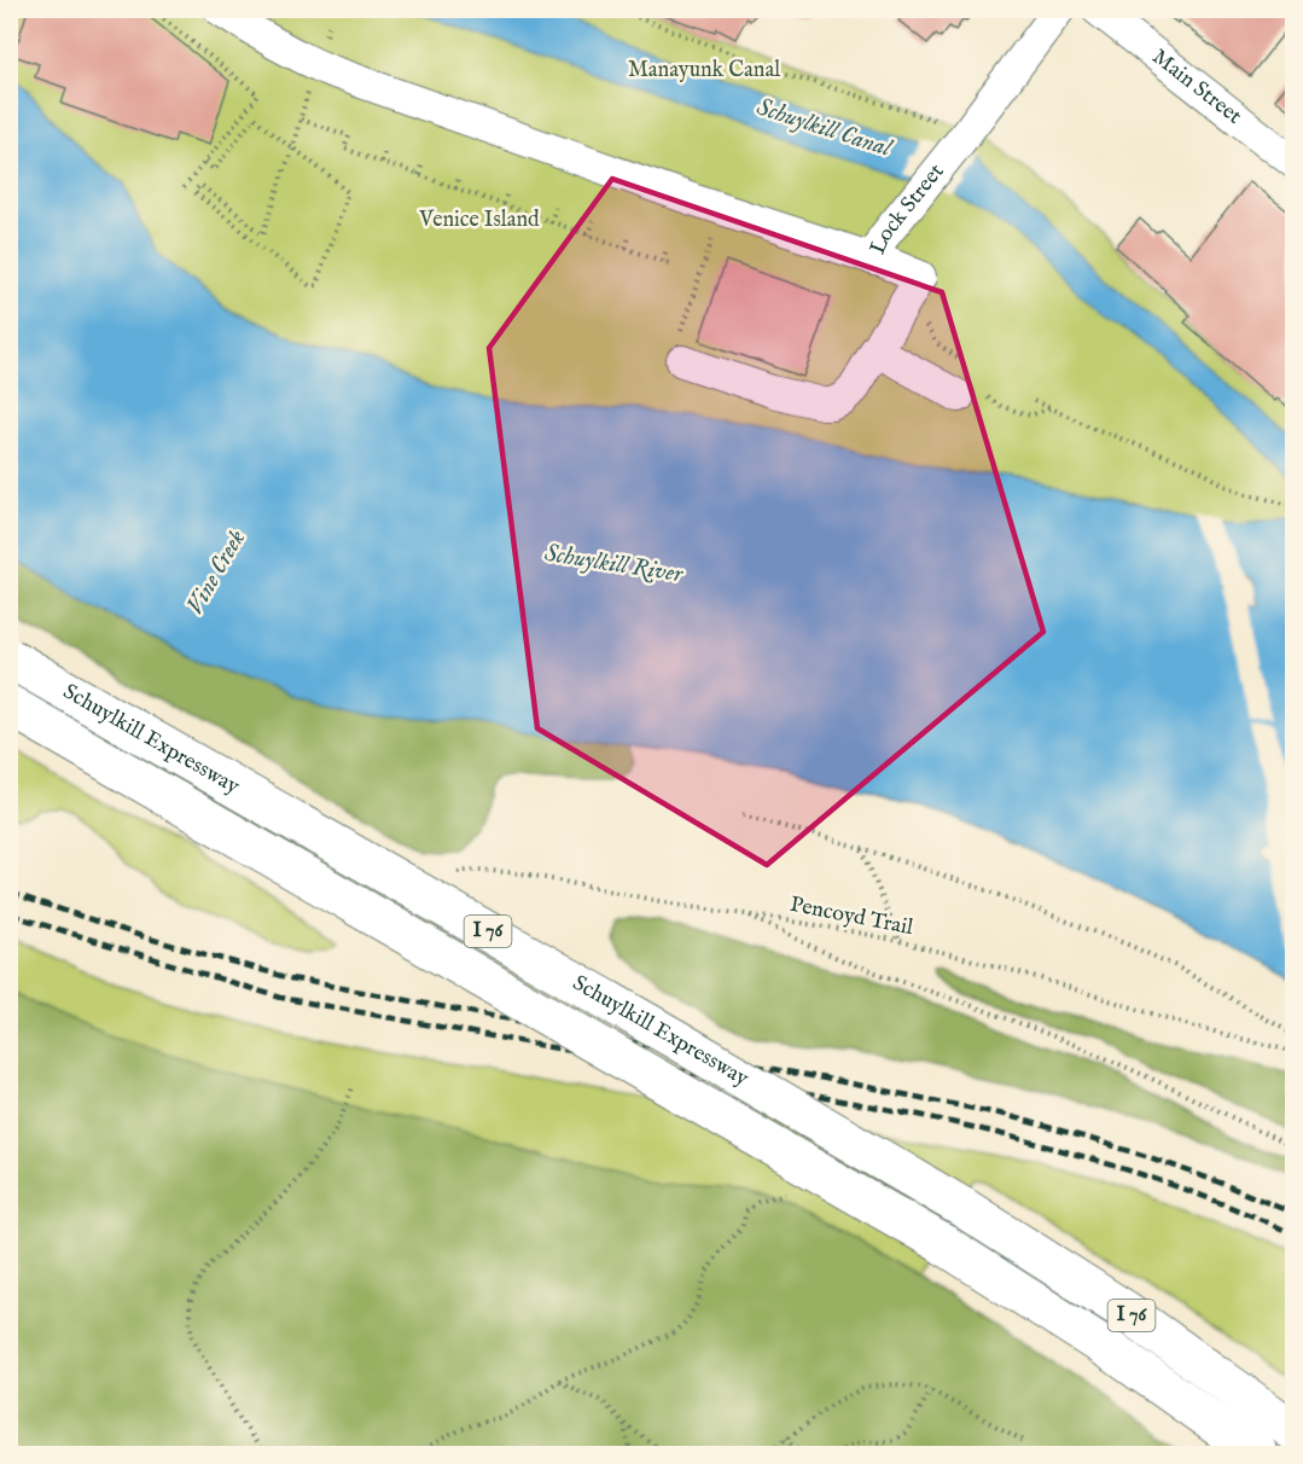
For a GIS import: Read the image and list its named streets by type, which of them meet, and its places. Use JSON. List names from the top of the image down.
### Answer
{
  "streets": {
    "highway": ["Schuylkill Expressway", "I 76"],
    "street": ["Main Street", "Lock Street"],
    "path": ["Pencoyd Trail"]
  },
  "water": ["Schuylkill Canal", "Schuylkill River", "Vine Creek"],
  "parks": ["Manayunk Canal", "Venice Island"]
}
